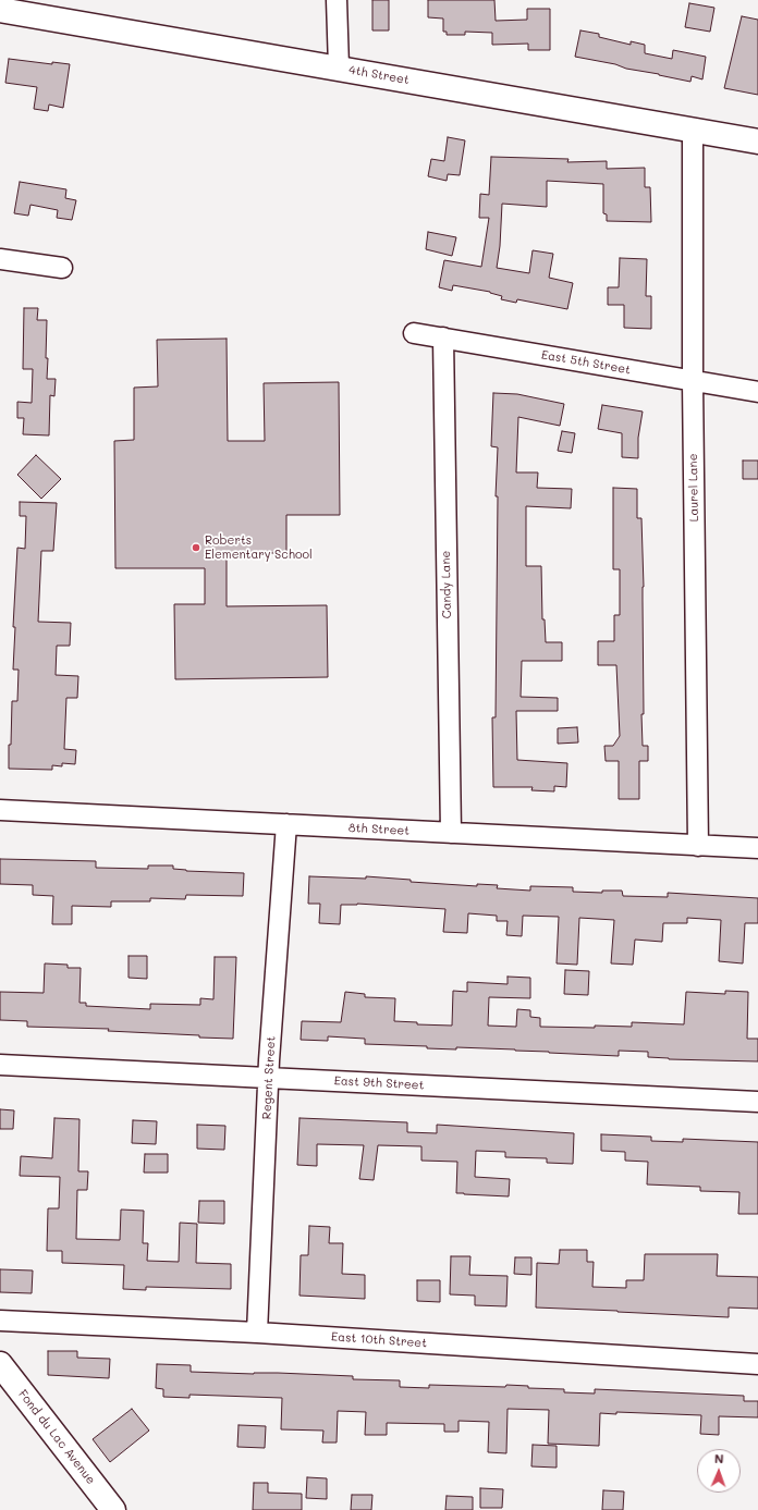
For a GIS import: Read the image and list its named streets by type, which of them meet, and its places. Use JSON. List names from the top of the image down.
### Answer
{
  "streets": {
    "street": [
      "4th Street",
      "East 5th Street",
      "Laurel Lane",
      "Candy Lane",
      "8th Street",
      "Regent Street",
      "East 9th Street",
      "East 10th Street",
      "Fond du Lac Avenue"
    ]
  },
  "crossings": [
    ["4th Street", "Laurel Lane"],
    ["East 5th Street", "Laurel Lane"],
    ["East 5th Street", "Candy Lane"],
    ["Laurel Lane", "8th Street"],
    ["Candy Lane", "8th Street"],
    ["8th Street", "Regent Street"],
    ["Regent Street", "East 9th Street"],
    ["Regent Street", "East 10th Street"]
  ],
  "places": ["Roberts Elementary School"],
  "north": "top"
}
